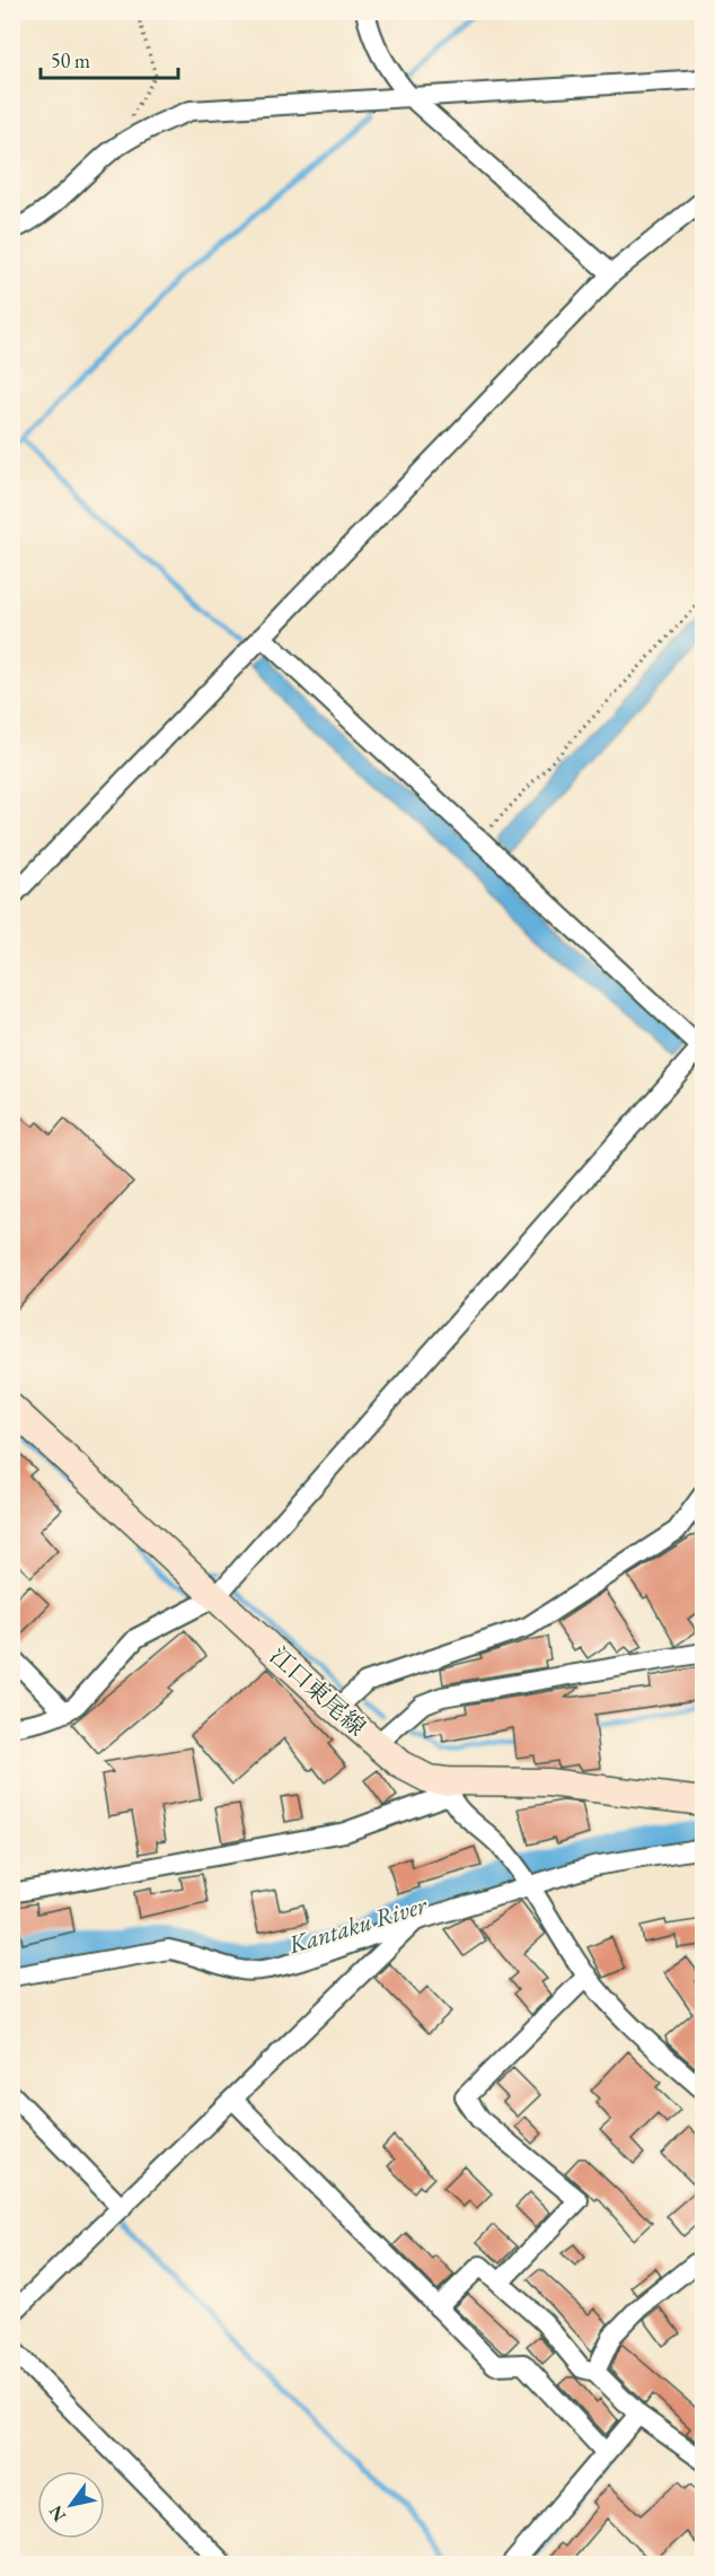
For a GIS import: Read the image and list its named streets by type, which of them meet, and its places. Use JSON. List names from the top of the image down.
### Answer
{
  "streets": {
    "main road": ["江口東尾線"]
  },
  "water": ["Kantaku River"],
  "scale_bar": "50 m",
  "north": "bottom left"
}
